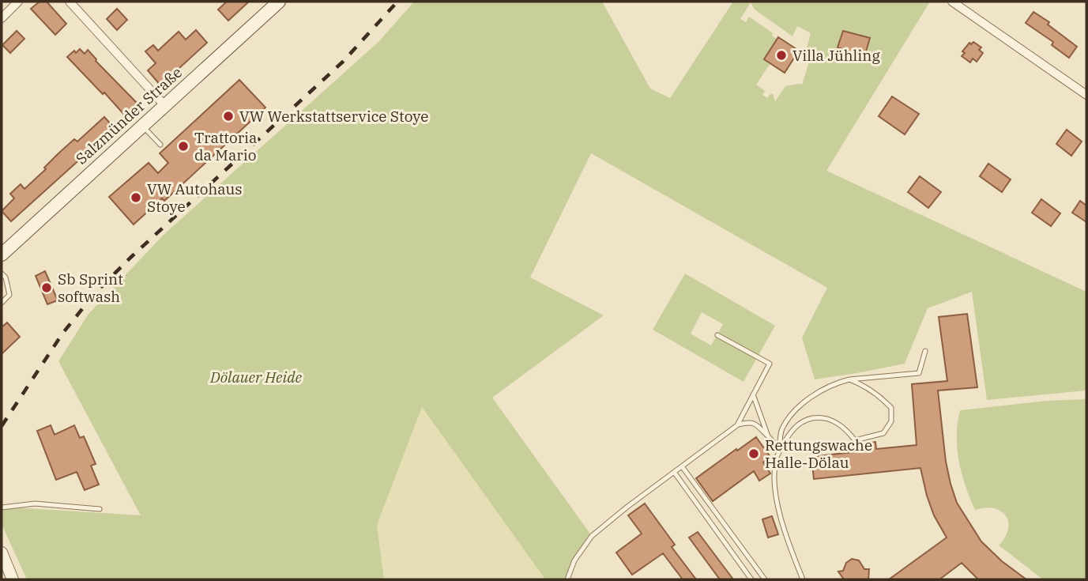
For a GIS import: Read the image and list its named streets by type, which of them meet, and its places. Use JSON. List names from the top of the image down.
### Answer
{
  "streets": {
    "main road": ["Salzmünder Straße"]
  },
  "parks": ["Dölauer Heide"],
  "places": [
    "Villa Jühling",
    "VW Werkstattservice Stoye",
    "Trattoria da Mario",
    "VW Autohaus Stoye",
    "Sb Sprint softwash",
    "Rettungswache Halle-Dölau"
  ]
}
